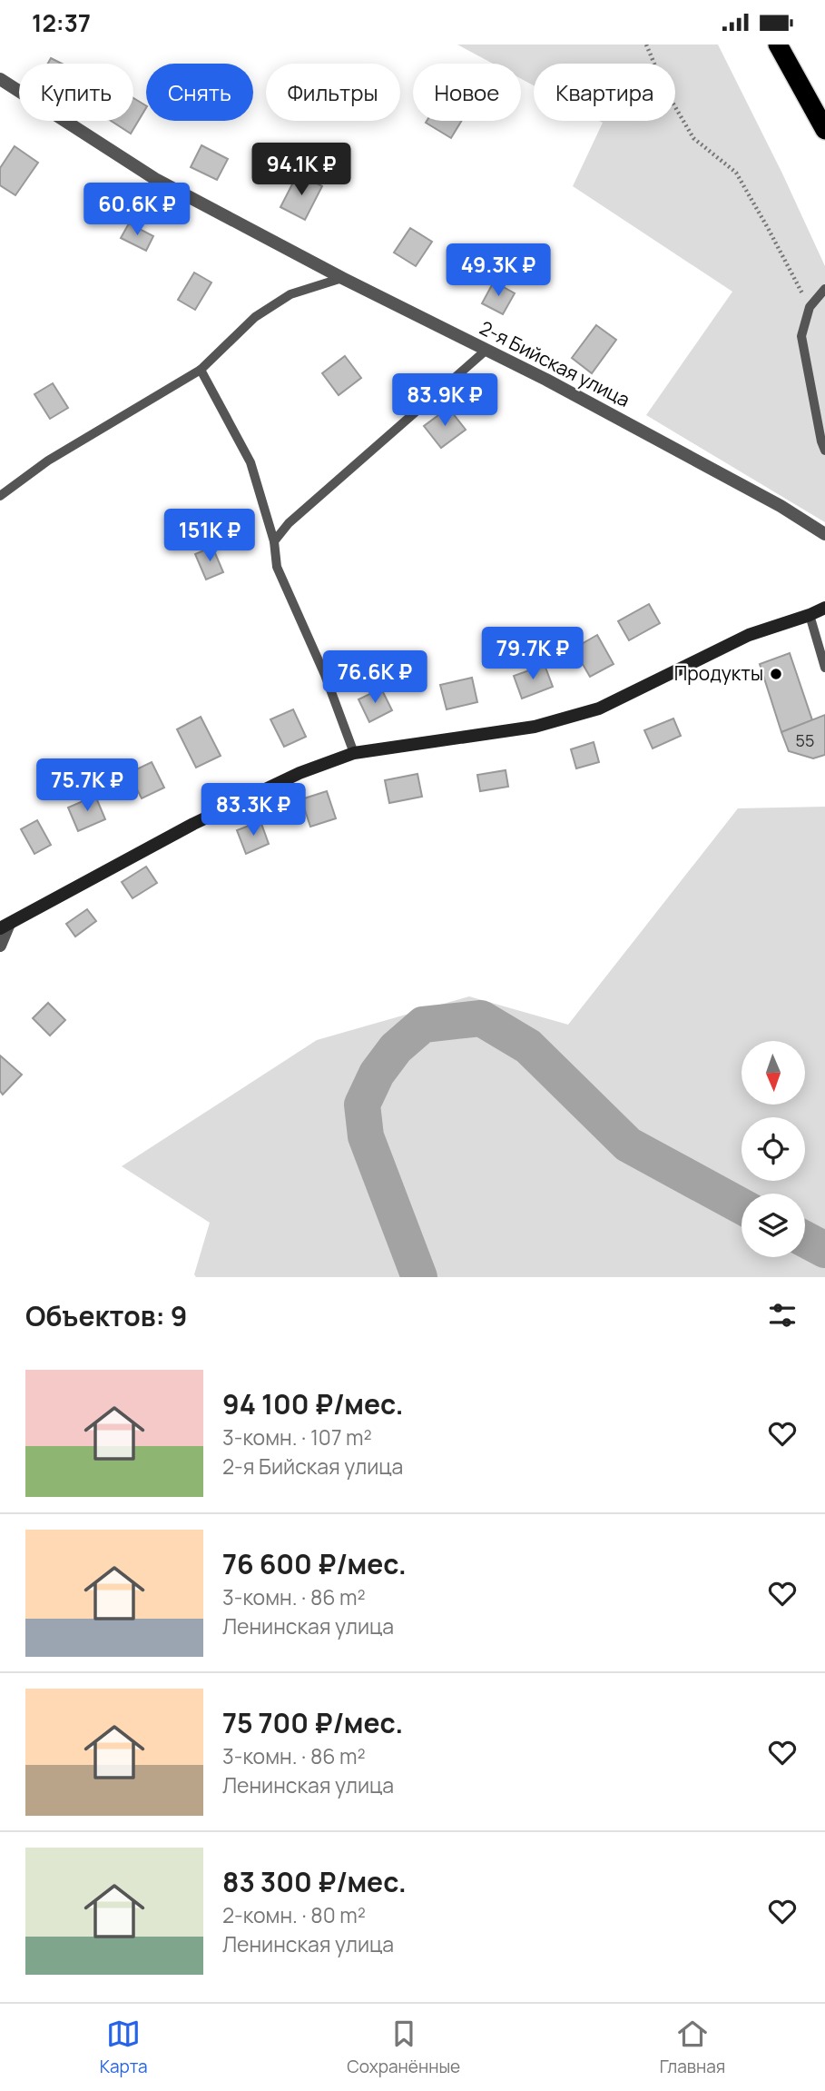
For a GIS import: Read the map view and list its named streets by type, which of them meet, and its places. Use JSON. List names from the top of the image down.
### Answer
{
  "streets": {
    "street": ["2-я Бийская улица"]
  },
  "places": ["Продукты"],
  "house_numbers": ["55"],
  "north": "bottom",
  "page": {
    "status": "12:37",
    "chip": [
      "Купить",
      "Снять",
      "Фильтры",
      "Новое",
      "Квартира"
    ],
    "price": [
      "94.1K ₽",
      "60.6K ₽",
      "49.3K ₽",
      "83.9K ₽",
      "151K ₽",
      "79.7K ₽",
      "76.6K ₽",
      "75.7K ₽",
      "83.3K ₽"
    ],
    "heading": "Объектов: 9",
    "list": [
      {
        "name": "94 100 ₽/мес.",
        "note": "3-комн. · 107 m² · 2-я Бийская улица"
      },
      {
        "name": "76 600 ₽/мес.",
        "note": "3-комн. · 86 m² · Ленинская улица"
      },
      {
        "name": "75 700 ₽/мес.",
        "note": "3-комн. · 86 m² · Ленинская улица"
      },
      {
        "name": "83 300 ₽/мес.",
        "note": "2-комн. · 80 m² · Ленинская улица"
      }
    ],
    "tabs": ["Карта", "Сохранённые", "Главная"]
  }
}
